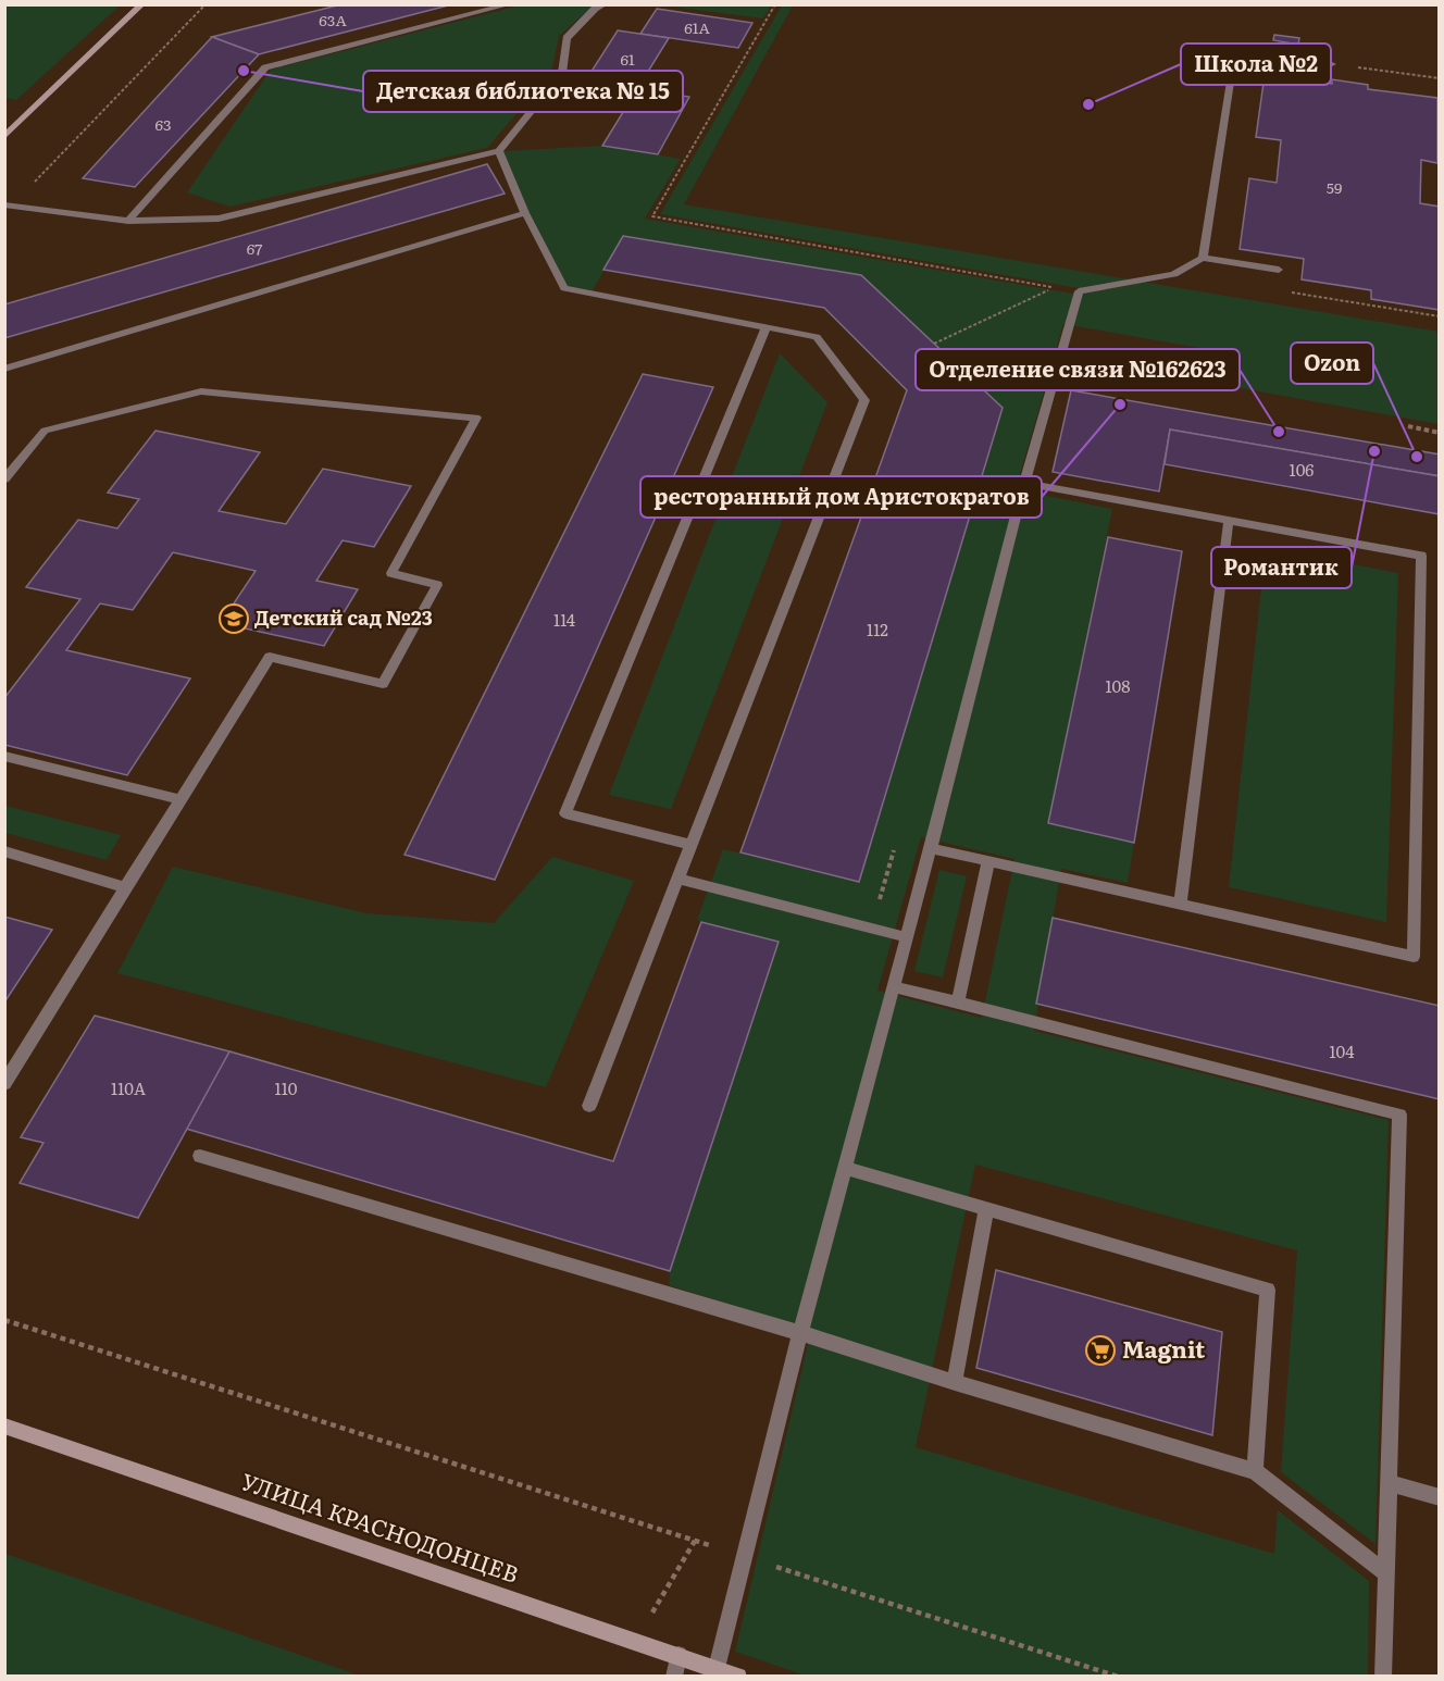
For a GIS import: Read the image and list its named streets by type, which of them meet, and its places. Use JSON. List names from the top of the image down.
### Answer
{
  "streets": {
    "main road": ["УЛИЦА КРАСНОДОНЦЕВ"]
  },
  "places": {
    "other": [
      "Детская библиотека № 15",
      "Школа №2",
      "ресторанный дом Аристократов",
      "Отделение связи №162623",
      "Романтик",
      "Ozon"
    ],
    "school or university": ["Детский сад №23"],
    "supermarket": ["Magnit"]
  },
  "house_numbers": [
    "63А",
    "61А",
    "61",
    "63",
    "59",
    "67",
    "106",
    "114",
    "112",
    "108",
    "104",
    "110А",
    "110"
  ]
}
